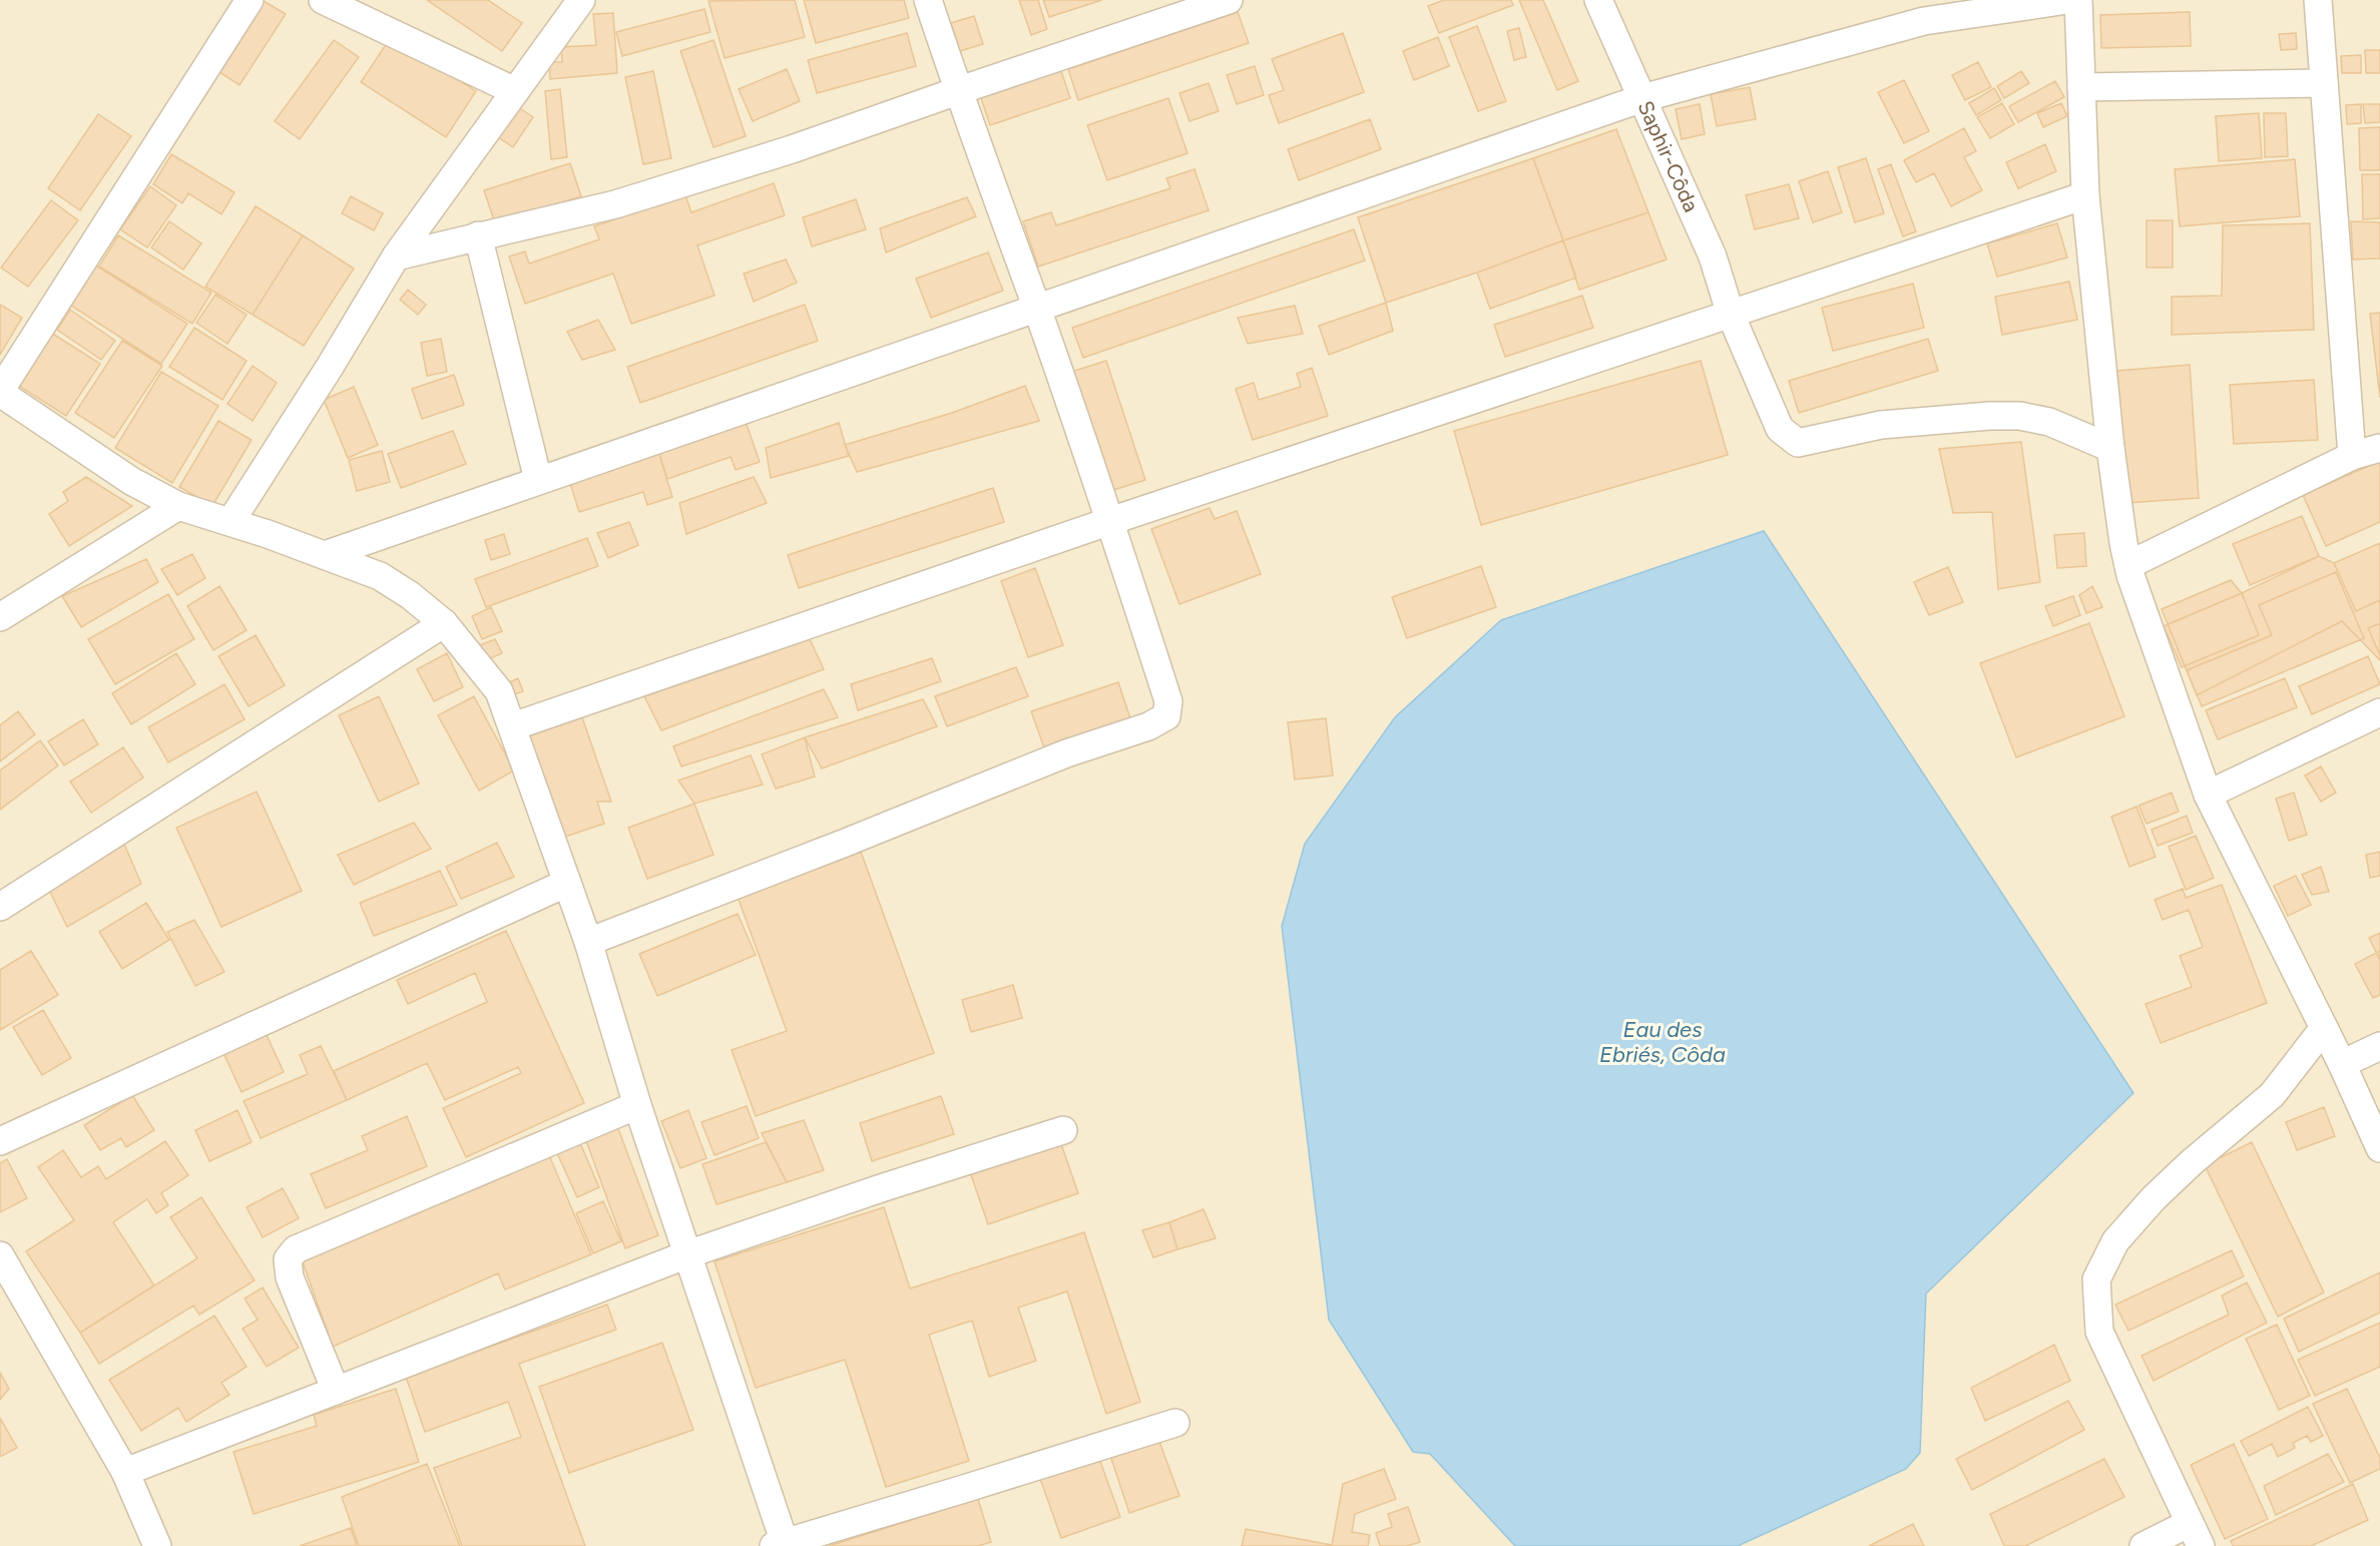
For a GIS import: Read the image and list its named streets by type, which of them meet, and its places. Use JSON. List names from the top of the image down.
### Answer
{
  "streets": {
    "street": ["Saphir-Côda"]
  },
  "water": ["Eau des Ebriés, Côda"]
}
